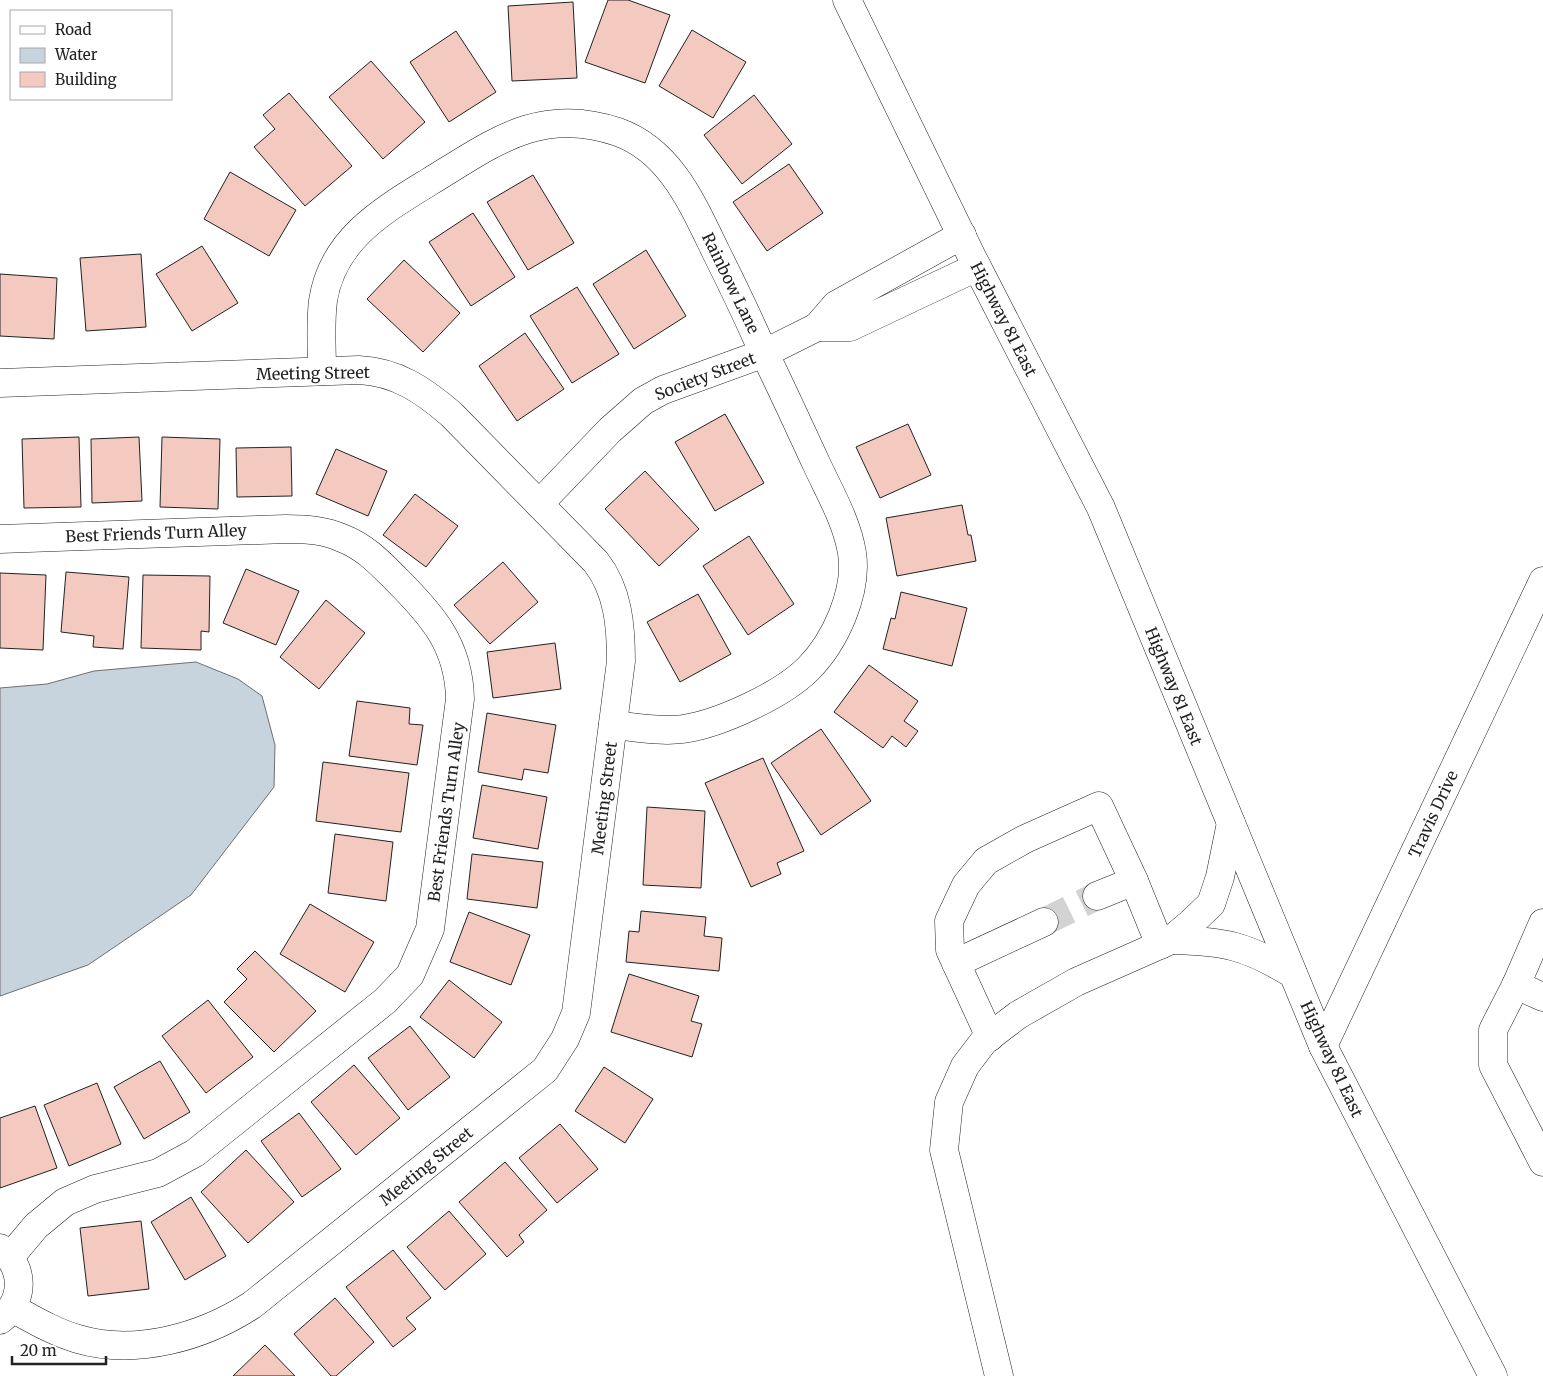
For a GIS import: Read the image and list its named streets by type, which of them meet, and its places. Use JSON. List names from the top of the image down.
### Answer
{
  "streets": {
    "street": [
      "Rainbow Lane",
      "Highway 81 East",
      "Meeting Street",
      "Society Street",
      "Best Friends Turn Alley",
      "Travis Drive"
    ]
  },
  "crossings": [
    ["Rainbow Lane", "Meeting Street"],
    ["Rainbow Lane", "Society Street"],
    ["Highway 81 East", "Society Street"],
    ["Highway 81 East", "Travis Drive"],
    ["Meeting Street", "Society Street"],
    ["Meeting Street", "Best Friends Turn Alley"]
  ],
  "legend": ["Road", "Water", "Building"],
  "scale_bar": "20 m"
}
